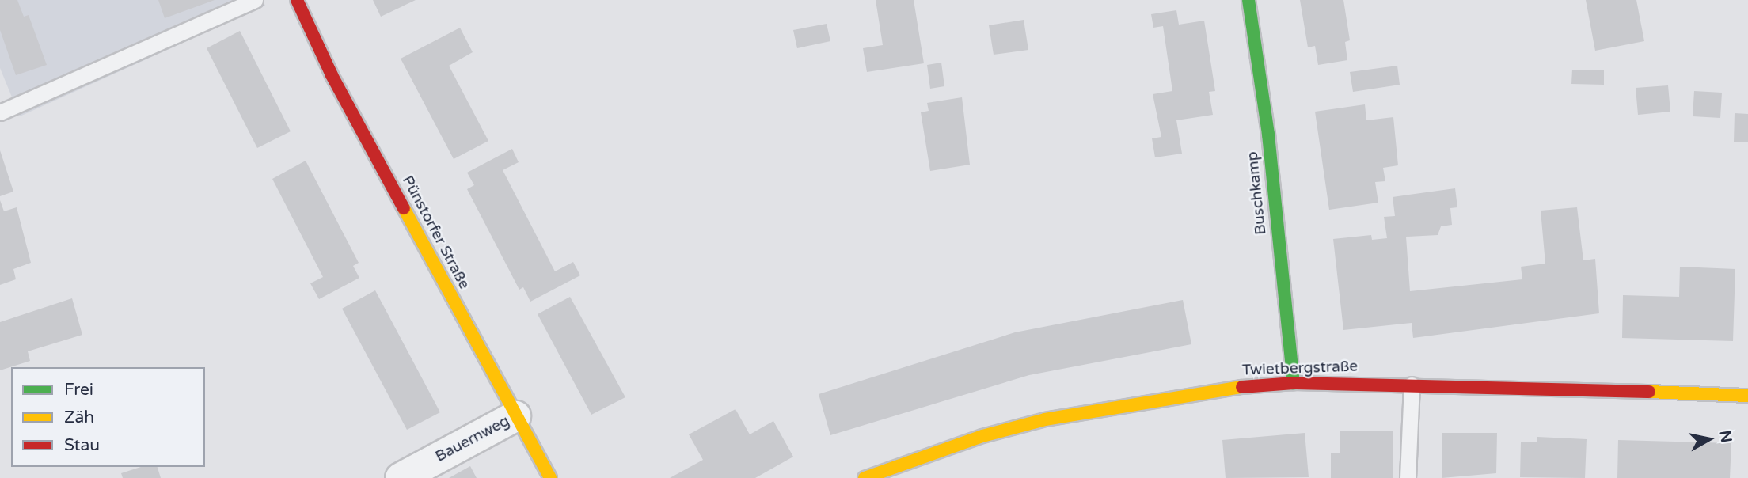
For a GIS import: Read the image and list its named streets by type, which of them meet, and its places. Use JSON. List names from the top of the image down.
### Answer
{
  "streets": {
    "street": [
      "Buschkamp",
      "Pünstorfer Straße",
      "Twietbergstraße",
      "Bauernweg"
    ]
  },
  "crossings": [
    ["Buschkamp", "Twietbergstraße"],
    ["Pünstorfer Straße", "Bauernweg"]
  ],
  "legend": ["Frei", "Zäh", "Stau"],
  "north": "right"
}
